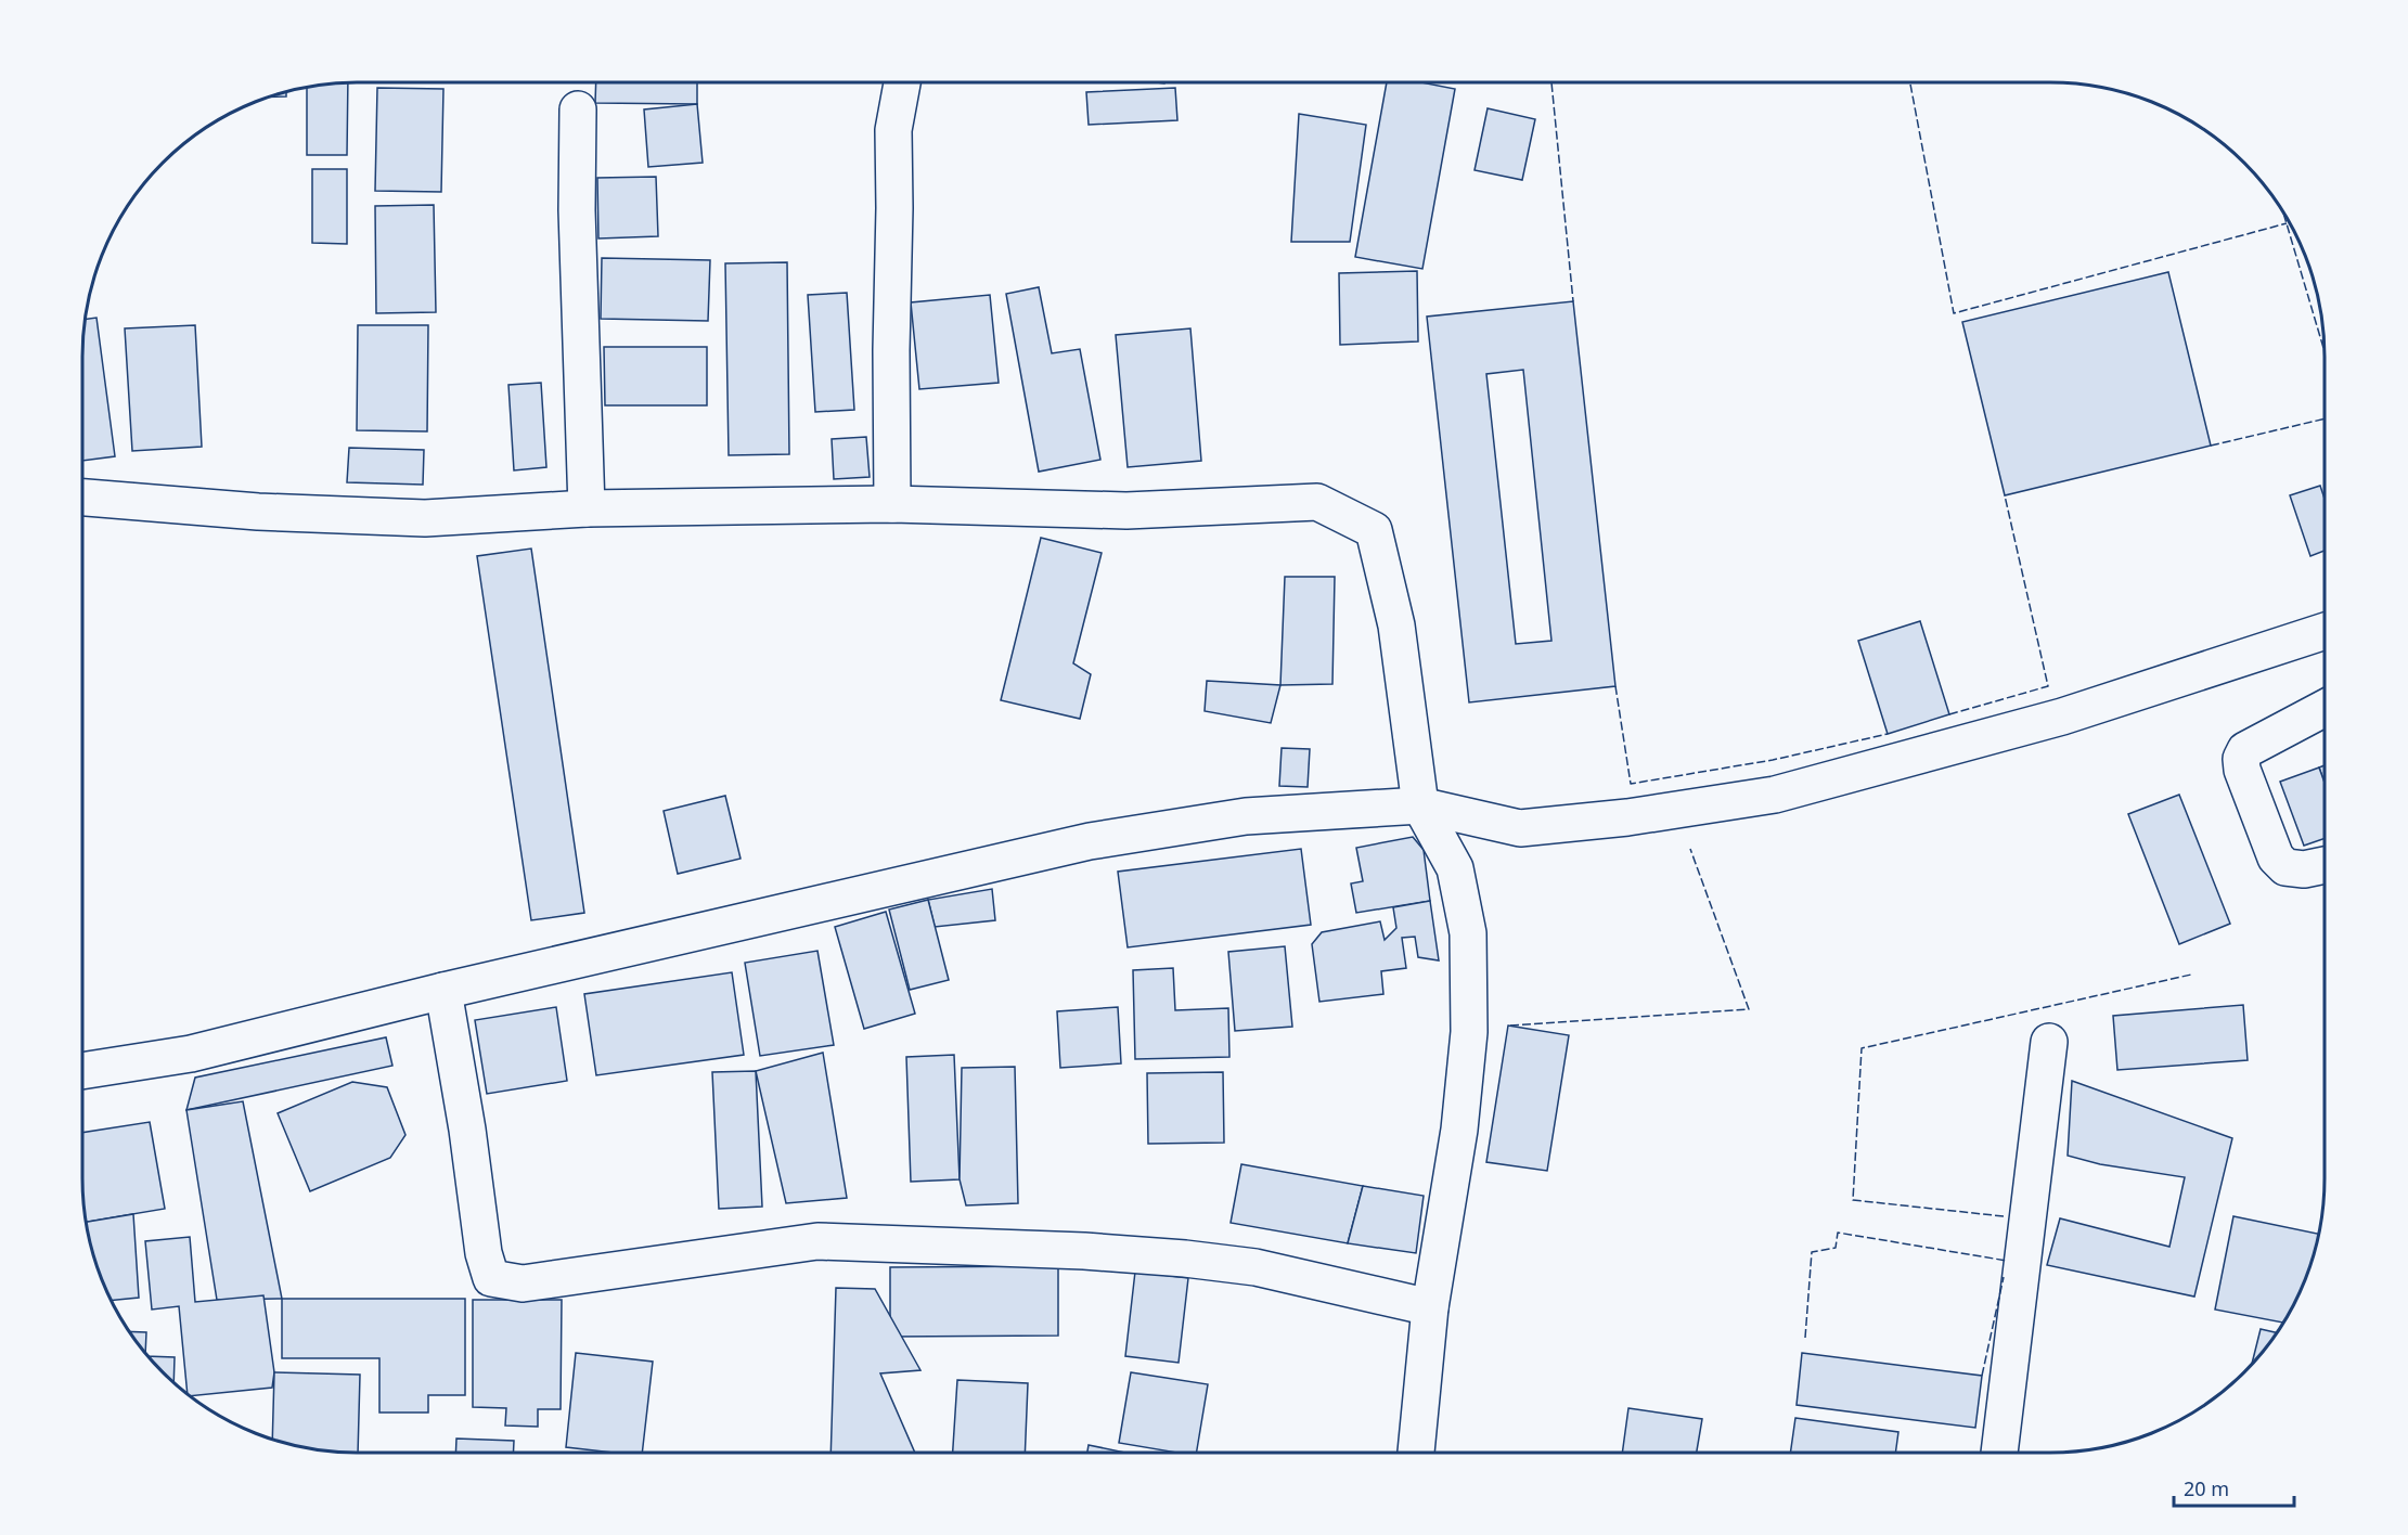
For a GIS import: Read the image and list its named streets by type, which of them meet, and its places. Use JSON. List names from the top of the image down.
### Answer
{
  "scale_bar": "20 m"
}
